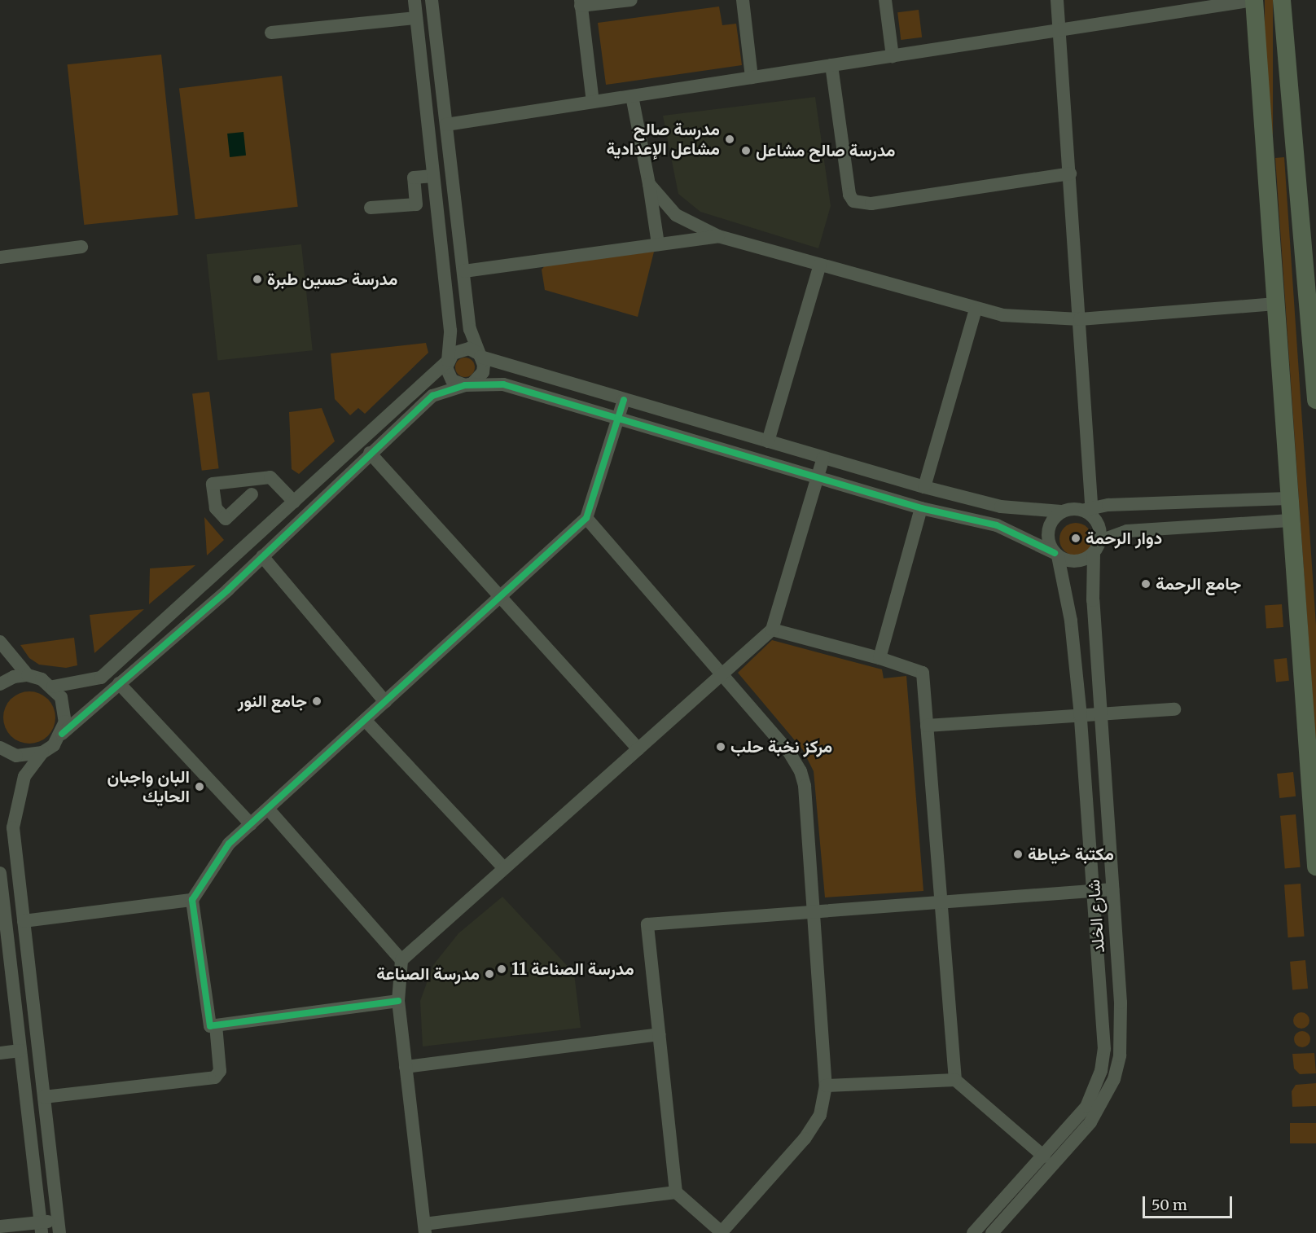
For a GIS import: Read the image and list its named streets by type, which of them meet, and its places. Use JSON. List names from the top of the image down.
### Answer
{
  "streets": {
    "street": ["شارع الخلد"]
  },
  "places": [
    "مدرسة صالح مشاعل الإعدادية",
    "مدرسة صالح مشاعل",
    "مدرسة حسين طبرة",
    "دوار الرحمة",
    "جامع الرحمة",
    "جامع النور",
    "مركز نخبة حلب",
    "البان واجبان الحايك",
    "مكتبة خياطة",
    "مدرسة الصناعة 11",
    "مدرسة الصناعة"
  ],
  "scale_bar": "50 m"
}
